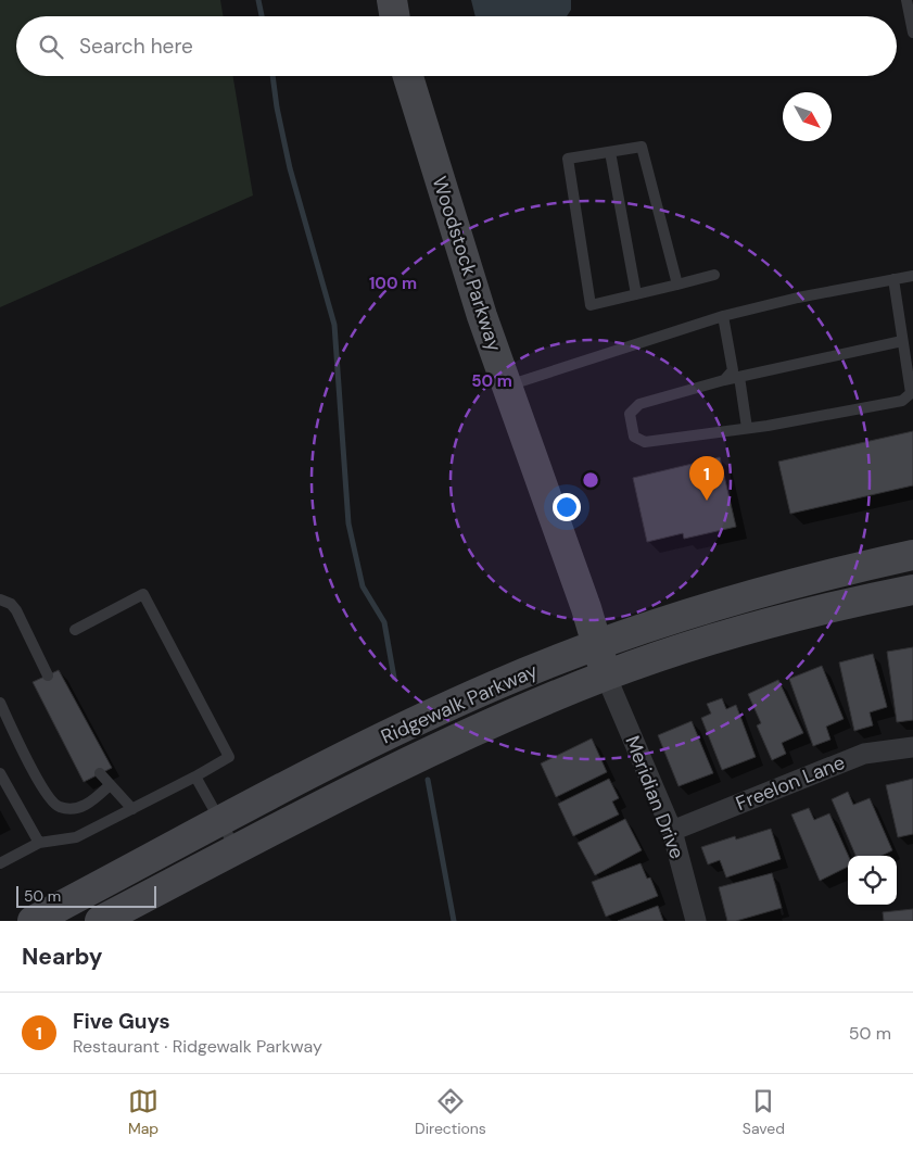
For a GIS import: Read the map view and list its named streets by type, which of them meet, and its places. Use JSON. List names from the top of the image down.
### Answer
{
  "streets": {
    "main road": ["Woodstock Parkway", "Ridgewalk Parkway"],
    "street": ["Freelon Lane", "Meridian Drive"]
  },
  "crossings": [
    ["Woodstock Parkway", "Ridgewalk Parkway"],
    ["Woodstock Parkway", "Meridian Drive"],
    ["Ridgewalk Parkway", "Meridian Drive"],
    ["Freelon Lane", "Meridian Drive"]
  ],
  "scale_bar": "50 m",
  "north": "bottom right",
  "page": {
    "search": "Search here",
    "pins": "1",
    "scale": "50 m",
    "heading": "Nearby",
    "list": [
      {
        "mark": "1",
        "name": "Five Guys",
        "note": "Restaurant · Ridgewalk Parkway",
        "value": "50 m"
      }
    ],
    "nav": ["Map", "Directions", "Saved"]
  },
  "rings": ["100 m", "50 m"]
}
